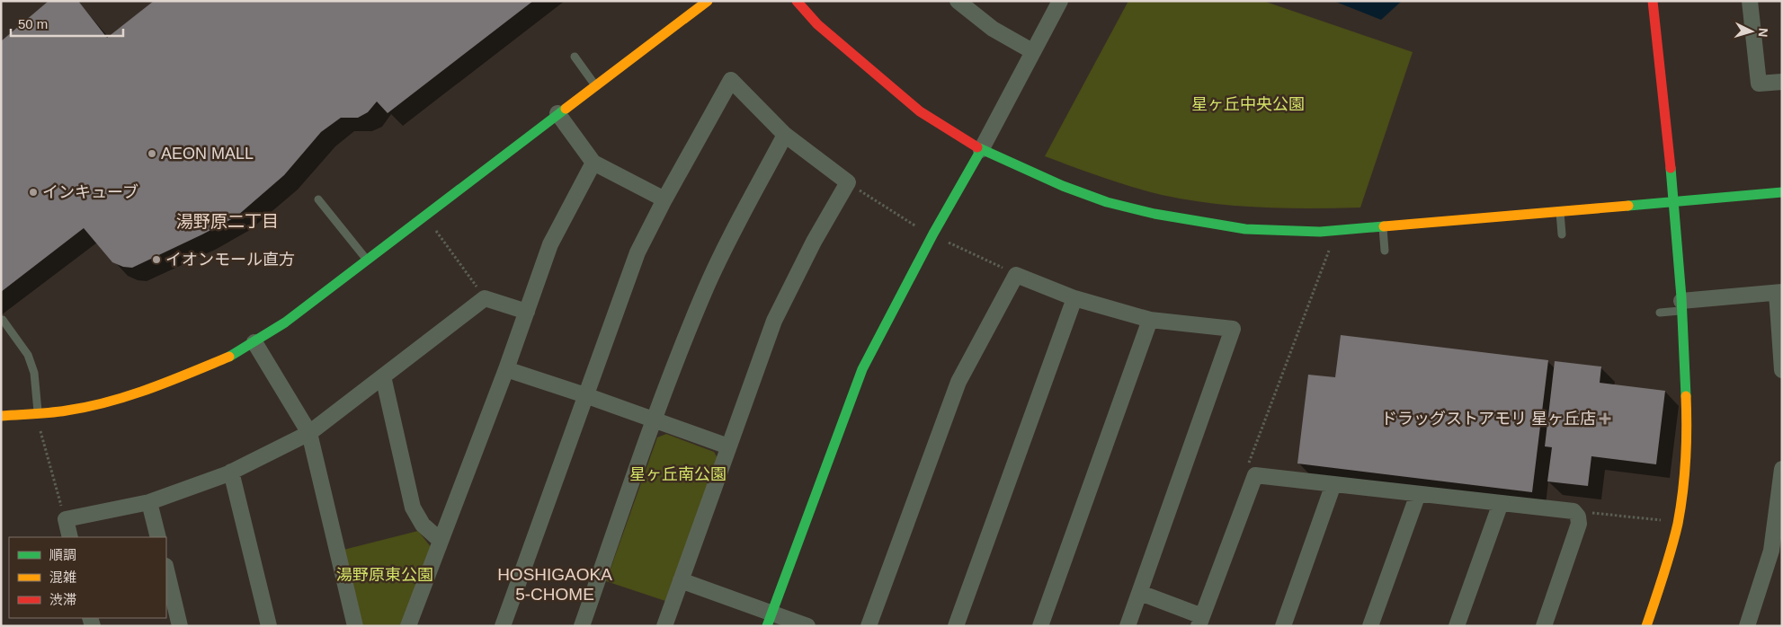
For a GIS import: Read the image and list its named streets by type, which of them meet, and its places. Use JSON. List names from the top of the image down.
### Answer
{
  "districts": ["湯野原二丁目", "HOSHIGAOKA 5-CHOME"],
  "parks": ["星ヶ丘中央公園", "星ヶ丘南公園", "湯野原東公園"],
  "places": {
    "other": ["AEON MALL", "インキューブ", "イオンモール直方"],
    "health": ["ドラッグストアモリ 星ヶ丘店"]
  },
  "legend": ["順調", "混雑", "渋滞"],
  "scale_bar": "50 m",
  "north": "right"
}
